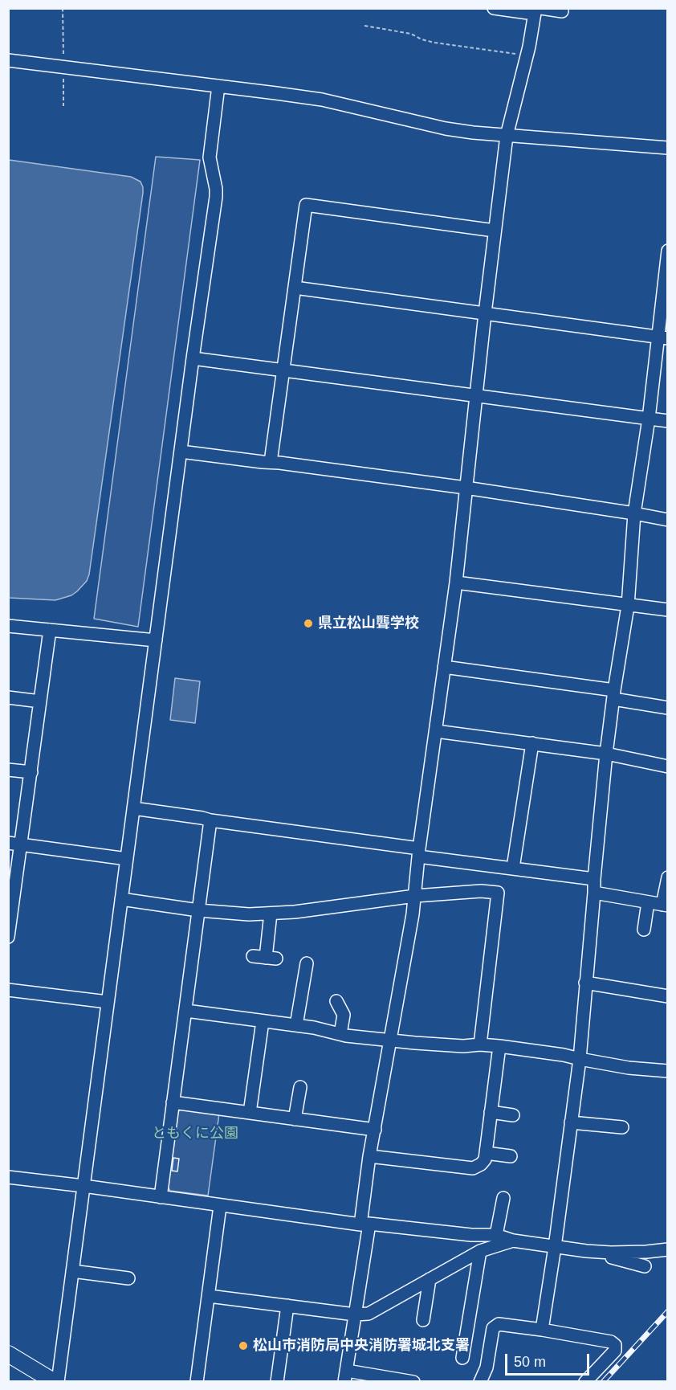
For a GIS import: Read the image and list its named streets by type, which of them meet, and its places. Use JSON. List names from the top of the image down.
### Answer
{
  "parks": ["ともくに公園"],
  "places": ["県立松山聾学校", "松山市消防局中央消防署城北支署"],
  "scale_bar": "50 m"
}
